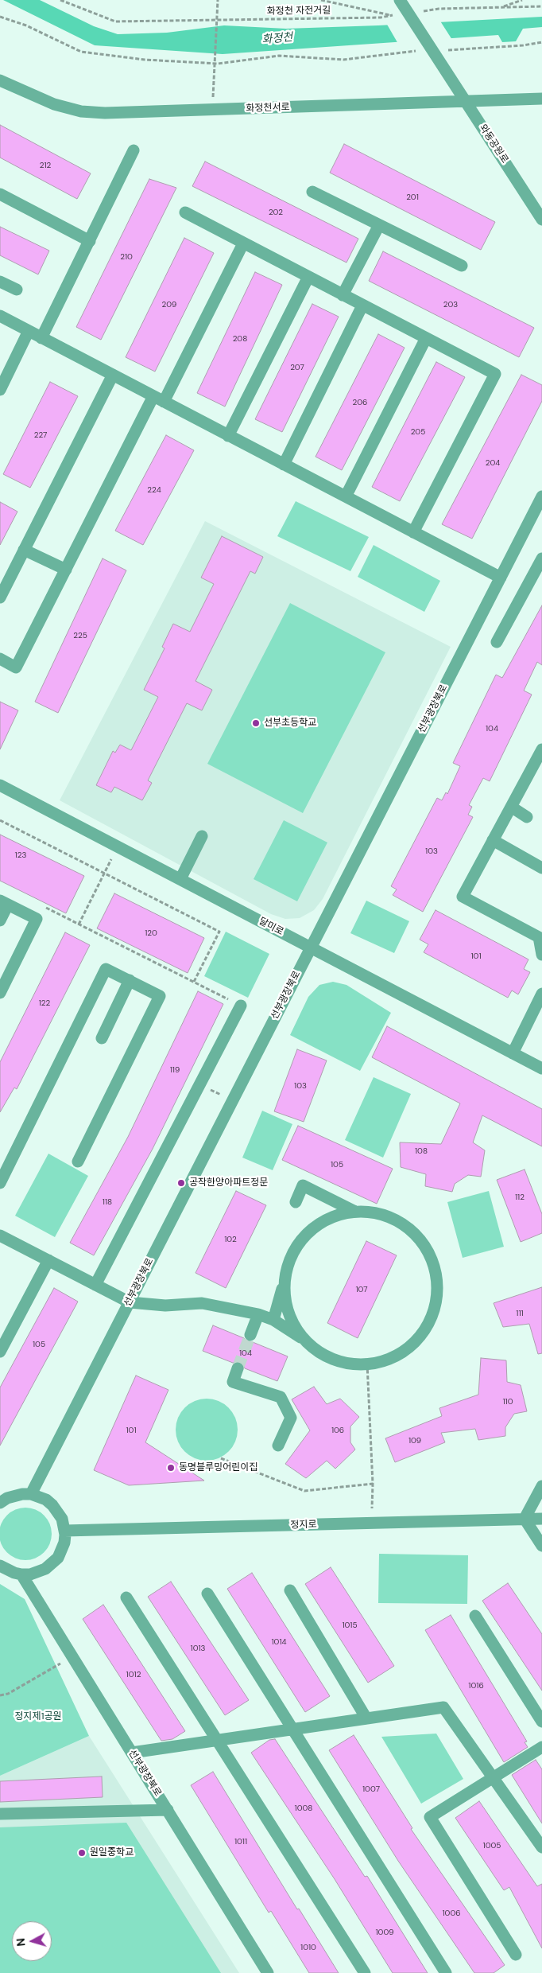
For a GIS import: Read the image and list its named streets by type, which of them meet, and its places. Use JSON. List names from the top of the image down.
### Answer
{
  "streets": {
    "street": [
      "화정천서로",
      "와동공원로",
      "선부광장북로",
      "달미로",
      "정지로"
    ],
    "path": ["화정천 자전거길"]
  },
  "crossings": [
    ["화정천서로", "와동공원로"],
    ["선부광장북로", "달미로"]
  ],
  "water": ["화정천"],
  "parks": ["정지제1공원"],
  "places": [
    "선부초등학교",
    "공작한양아파트정문",
    "동명블루밍어린이집",
    "원일중학교"
  ],
  "house_numbers": [
    "212",
    "201",
    "202",
    "210",
    "209",
    "203",
    "208",
    "207",
    "206",
    "205",
    "227",
    "204",
    "224",
    "225",
    "104",
    "103",
    "123",
    "120",
    "101",
    "122",
    "119",
    "103",
    "108",
    "105",
    "112",
    "118",
    "102",
    "107",
    "111",
    "105",
    "104",
    "110",
    "101",
    "106",
    "109",
    "1015",
    "1014",
    "1013",
    "1012",
    "1016",
    "1007",
    "1008",
    "1011",
    "1005",
    "1006",
    "1009",
    "1010"
  ],
  "north": "left"
}
